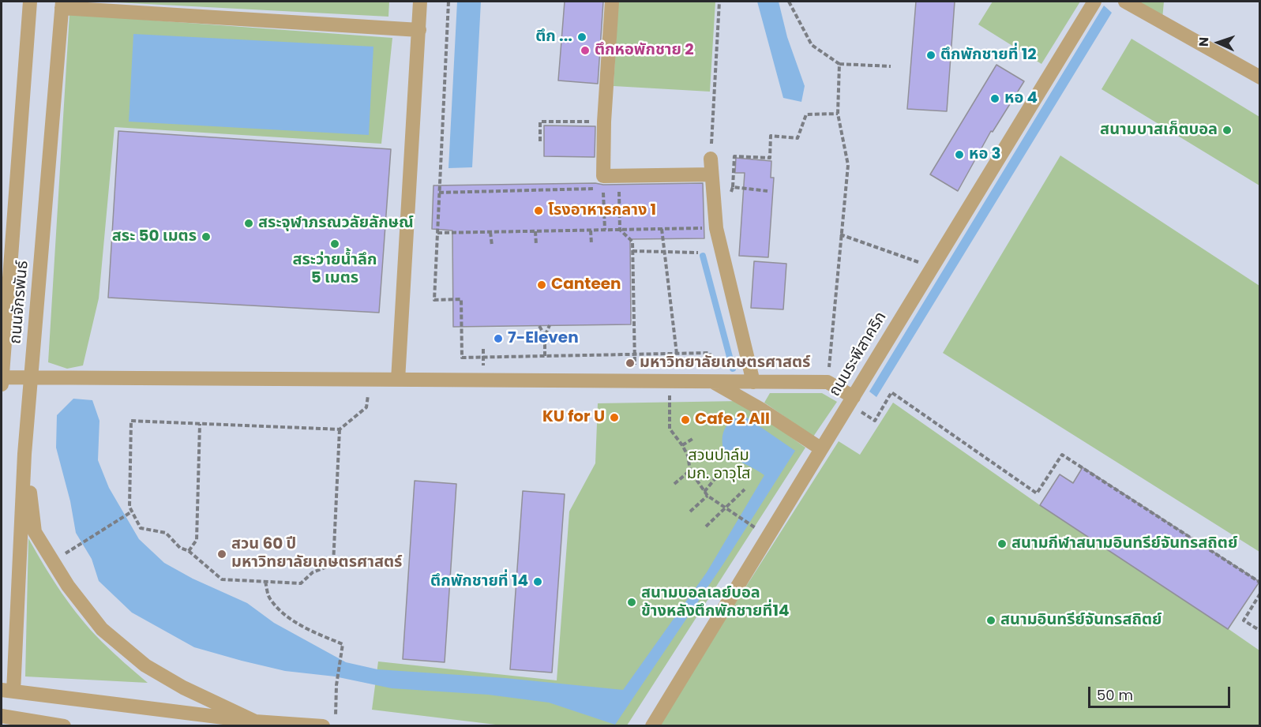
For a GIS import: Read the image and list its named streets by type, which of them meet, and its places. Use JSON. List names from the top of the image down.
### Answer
{
  "streets": {
    "lane": ["ถนนจักรพันธ์", "ถนนระพีสาคริก"]
  },
  "parks": ["สวนปาล์ม มก. อาวุโส"],
  "places": [
    "ตึก ...",
    "ตึกหอพักชาย 2",
    "ตึกพักชายที่ 12",
    "หอ 4",
    "สนามบาสเก็ตบอล",
    "หอ 3",
    "โรงอาหารกลาง 1",
    "สระจุฬาภรณวลัยลักษณ์",
    "สระ 50 เมตร",
    "สระว่ายน้ำลึก 5 เมตร",
    "Canteen",
    "7-Eleven",
    "มหาวิทยาลัยเกษตรศาสตร์",
    "KU for U",
    "Cafe 2 All",
    "สนามกีฬาสนามอินทรีย์จันทรสถิตย์",
    "สวน 60 ปี มหาวิทยาลัยเกษตรศาสตร์",
    "ตึกพักชายที่ 14",
    "สนามบอลเลย์บอล ข้างหลังตึกพักชายที่14",
    "สนามอินทรีย์จันทรสถิตย์"
  ],
  "scale_bar": "50 m",
  "north": "left"
}
